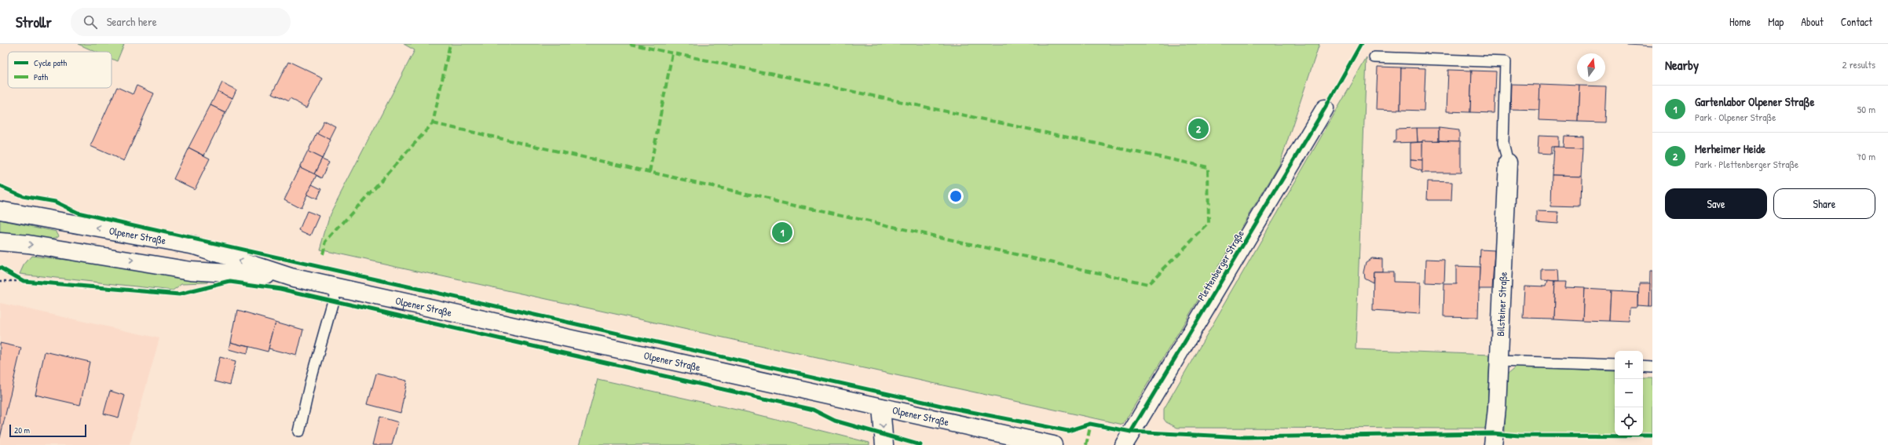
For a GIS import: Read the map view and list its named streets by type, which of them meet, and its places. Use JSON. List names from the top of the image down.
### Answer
{
  "streets": {
    "main road": ["Olpener Straße", "Plettenberger Straße", "Bilsteiner Straße"]
  },
  "legend": ["Cycle path", "Path"],
  "scale_bar": "20 m",
  "north": "top",
  "page": {
    "header": "Strollr",
    "search": "Search here",
    "nav": [
      "Home",
      "Map",
      "About",
      "Contact"
    ],
    "heading": ["Nearby", "2 results"],
    "list": [
      {
        "mark": "1",
        "name": "Gartenlabor Olpener Straße",
        "note": "Park · Olpener Straße",
        "value": "50 m"
      },
      {
        "mark": "2",
        "name": "Merheimer Heide",
        "note": "Park · Plettenberger Straße",
        "value": "70 m"
      }
    ],
    "pins": ["2", "1"],
    "buttons": ["Save", "Share"],
    "map_buttons": ["+", "−"],
    "scale": "20 m"
  }
}
